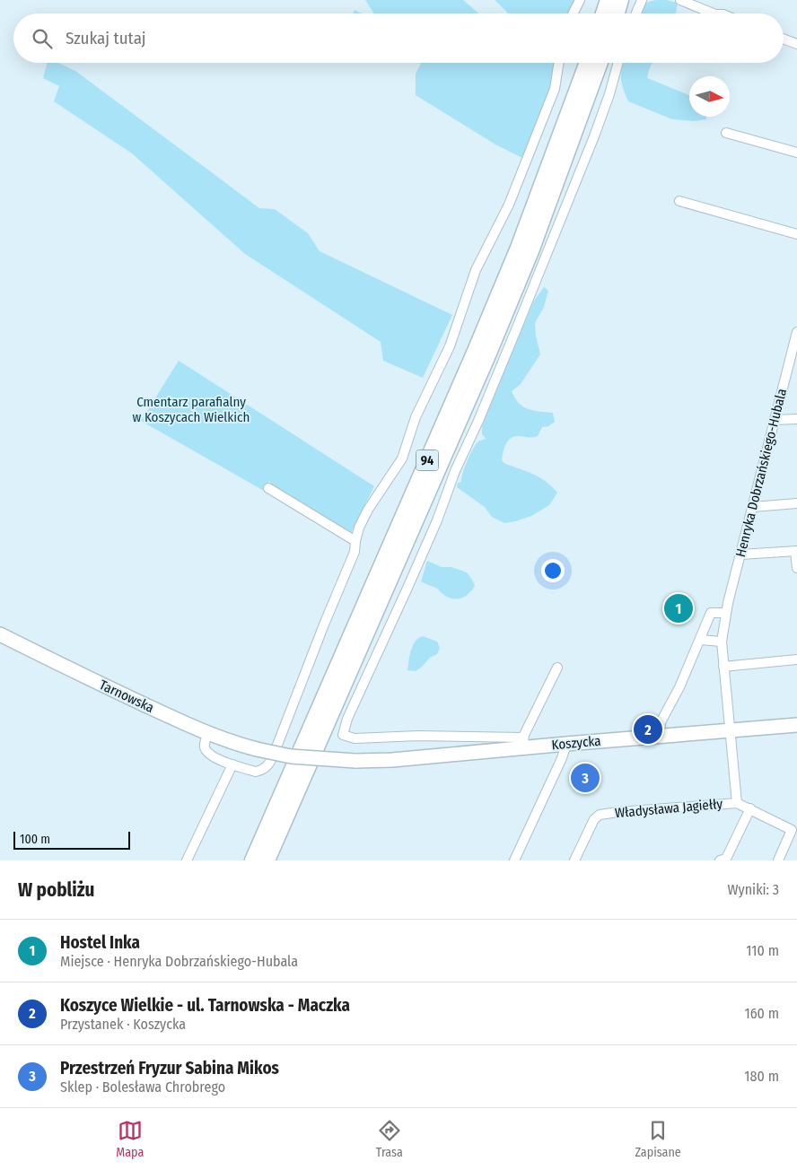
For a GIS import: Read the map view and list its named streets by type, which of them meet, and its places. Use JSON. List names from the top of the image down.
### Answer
{
  "streets": {
    "main road": ["94"],
    "street": [
      "Henryka Dobrzańskiego-Hubala",
      "Tarnowska",
      "Koszycka",
      "Władysława Jagiełły"
    ]
  },
  "crossings": [
    ["Henryka Dobrzańskiego-Hubala", "Koszycka"],
    ["Henryka Dobrzańskiego-Hubala", "Władysława Jagiełły"],
    ["Tarnowska", "Koszycka"],
    ["Koszycka", "Władysława Jagiełły"]
  ],
  "parks": ["Cmentarz parafialny w Koszycach Wielkich"],
  "scale_bar": "100 m",
  "north": "right",
  "page": {
    "search": "Szukaj tutaj",
    "pins": ["1", "2", "3"],
    "scale": "100 m",
    "heading": ["W pobliżu", "Wyniki: 3"],
    "list": [
      {
        "mark": "1",
        "name": "Hostel Inka",
        "note": "Miejsce · Henryka Dobrzańskiego-Hubala",
        "value": "110 m"
      },
      {
        "mark": "2",
        "name": "Koszyce Wielkie - ul. Tarnowska - Maczka",
        "note": "Przystanek · Koszycka",
        "value": "160 m"
      },
      {
        "mark": "3",
        "name": "Przestrzeń Fryzur Sabina Mikos",
        "note": "Sklep · Bolesława Chrobrego",
        "value": "180 m"
      }
    ],
    "nav": ["Mapa", "Trasa", "Zapisane"]
  }
}
